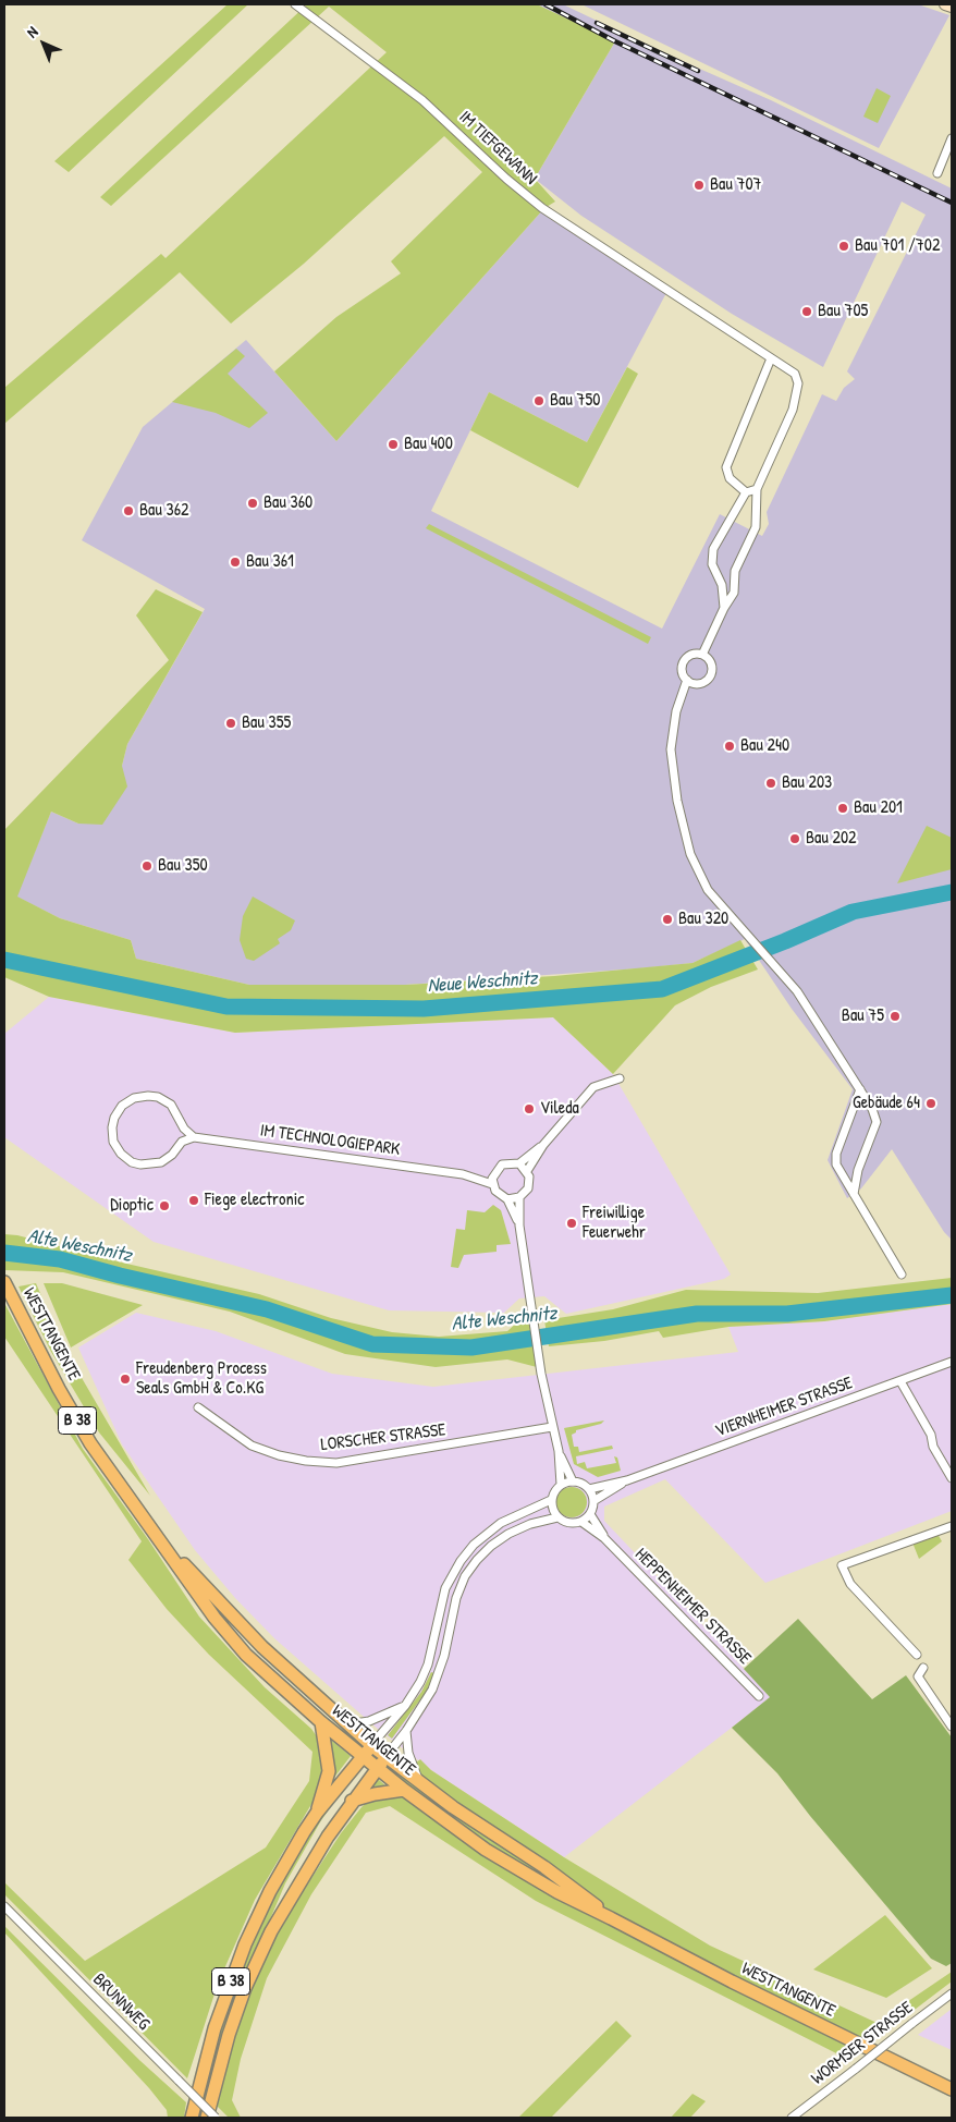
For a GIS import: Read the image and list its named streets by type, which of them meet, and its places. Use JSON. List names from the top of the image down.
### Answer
{
  "streets": {
    "main road": ["WESTTANGENTE", "B 38"],
    "street": [
      "IM TIEFGEWANN",
      "IM TECHNOLOGIEPARK",
      "VIERNHEIMER STRASSE",
      "LORSCHER STRASSE",
      "HEPPENHEIMER STRASSE",
      "BRUNNWEG",
      "WORMSER STRASSE"
    ]
  },
  "crossings": [
    ["WESTTANGENTE", "B 38"],
    ["VIERNHEIMER STRASSE", "HEPPENHEIMER STRASSE"]
  ],
  "water": ["Neue Weschnitz", "Alte Weschnitz"],
  "places": [
    "Bau 707",
    "Bau 701 /702",
    "Bau 705",
    "Bau 750",
    "Bau 400",
    "Bau 360",
    "Bau 362",
    "Bau 361",
    "Bau 355",
    "Bau 240",
    "Bau 203",
    "Bau 201",
    "Bau 202",
    "Bau 350",
    "Bau 320",
    "Bau 75",
    "Gebäude 64",
    "Vileda",
    "Fiege electronic",
    "Dioptic",
    "Freiwillige Feuerwehr",
    "Freudenberg Process Seals GmbH & Co.KG"
  ],
  "north": "top left"
}
